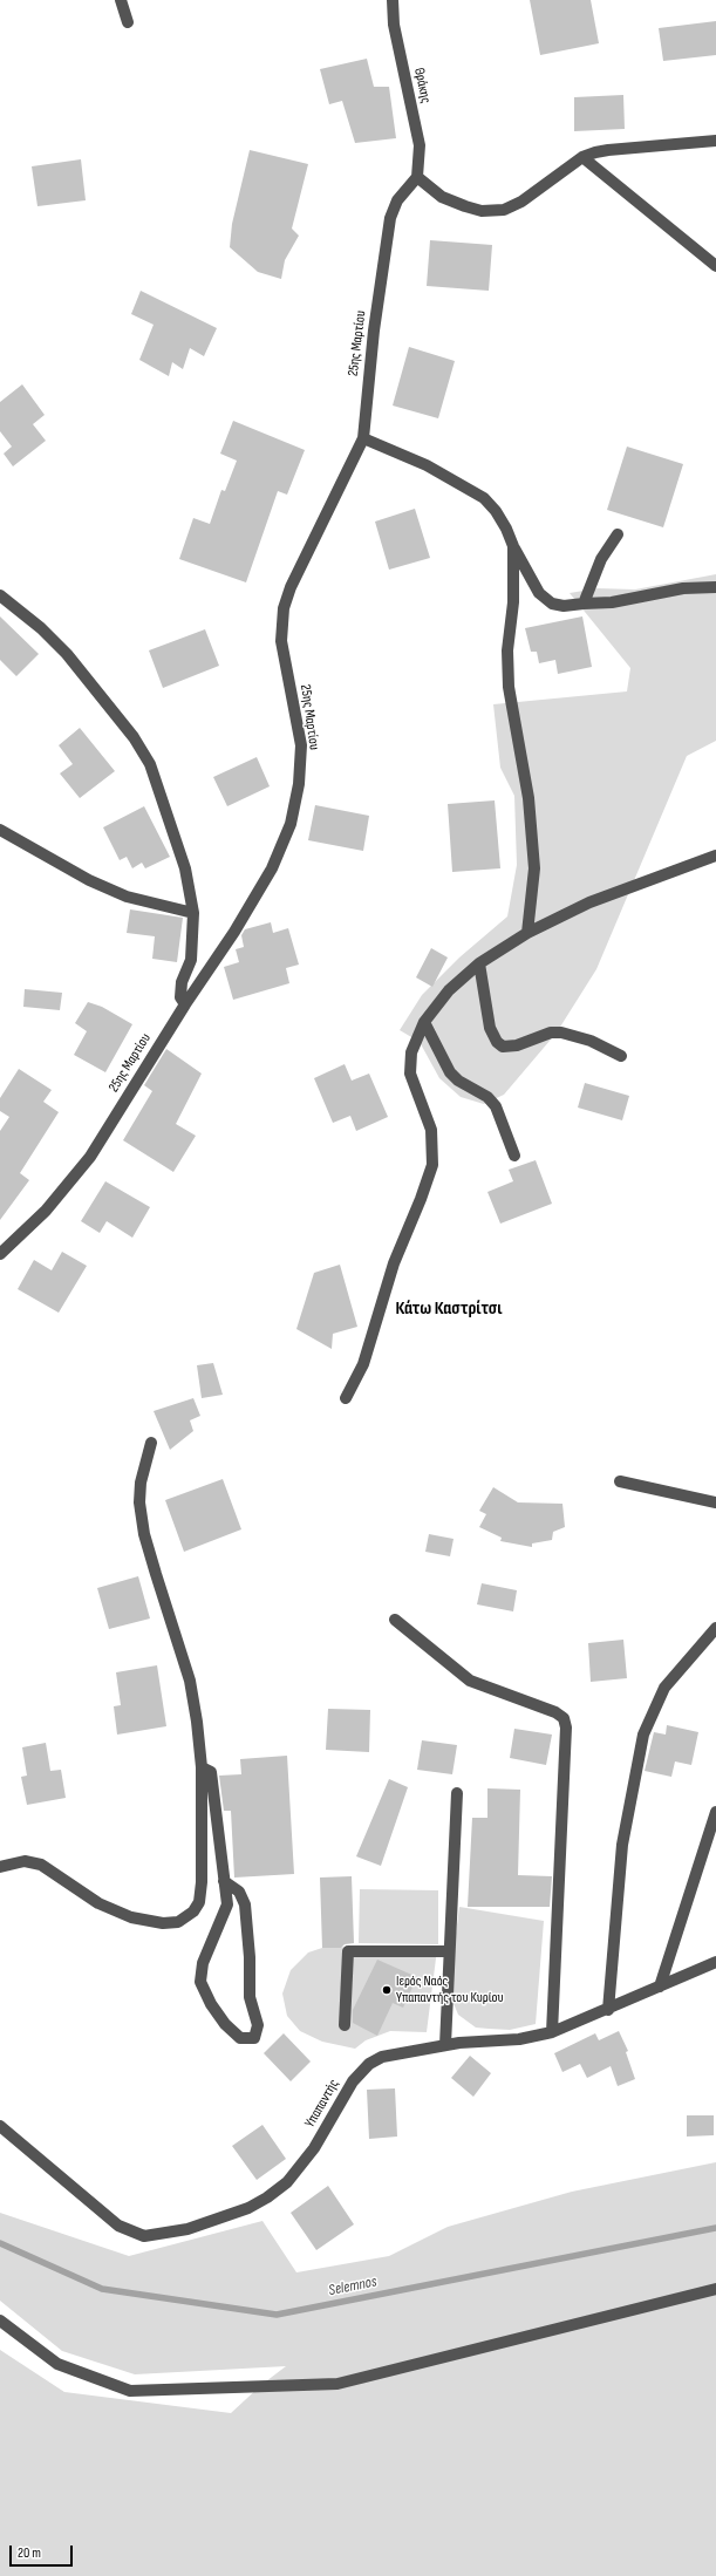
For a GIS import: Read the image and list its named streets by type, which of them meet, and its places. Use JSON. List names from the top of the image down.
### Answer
{
  "streets": {
    "street": ["Θράκης", "25ης Μαρτίου", "Υπαπαντής"]
  },
  "crossings": [
    ["Θράκης", "25ης Μαρτίου"]
  ],
  "districts": ["Κάτω Καστρίτσι"],
  "water": ["Selemnos"],
  "places": ["Ιερός Ναός Υπαπαντής του Κυρίου"],
  "scale_bar": "20 m"
}
